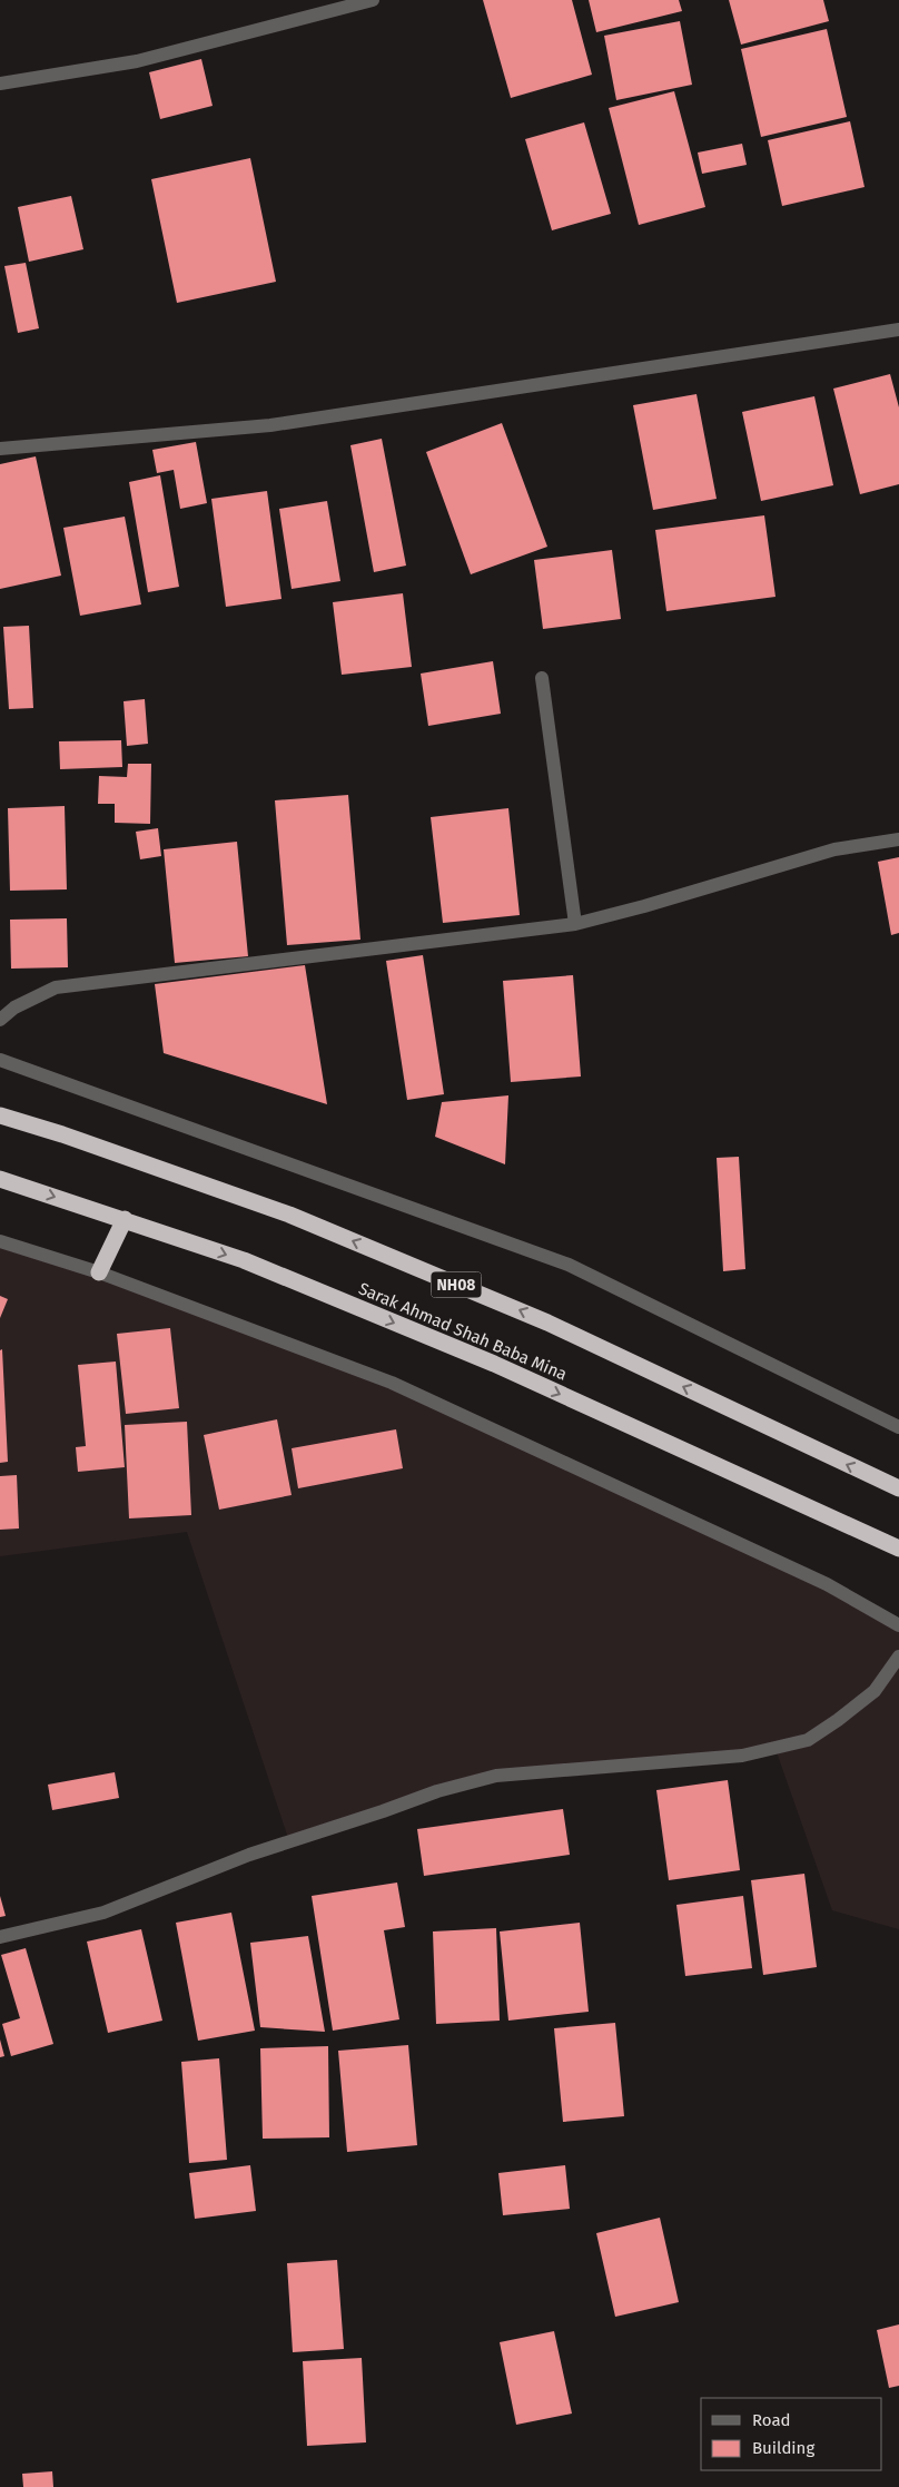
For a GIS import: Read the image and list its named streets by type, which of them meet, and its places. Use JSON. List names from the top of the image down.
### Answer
{
  "streets": {
    "highway": ["NH08", "Sarak Ahmad Shah Baba Mina"]
  },
  "legend": ["Road", "Building"]
}
